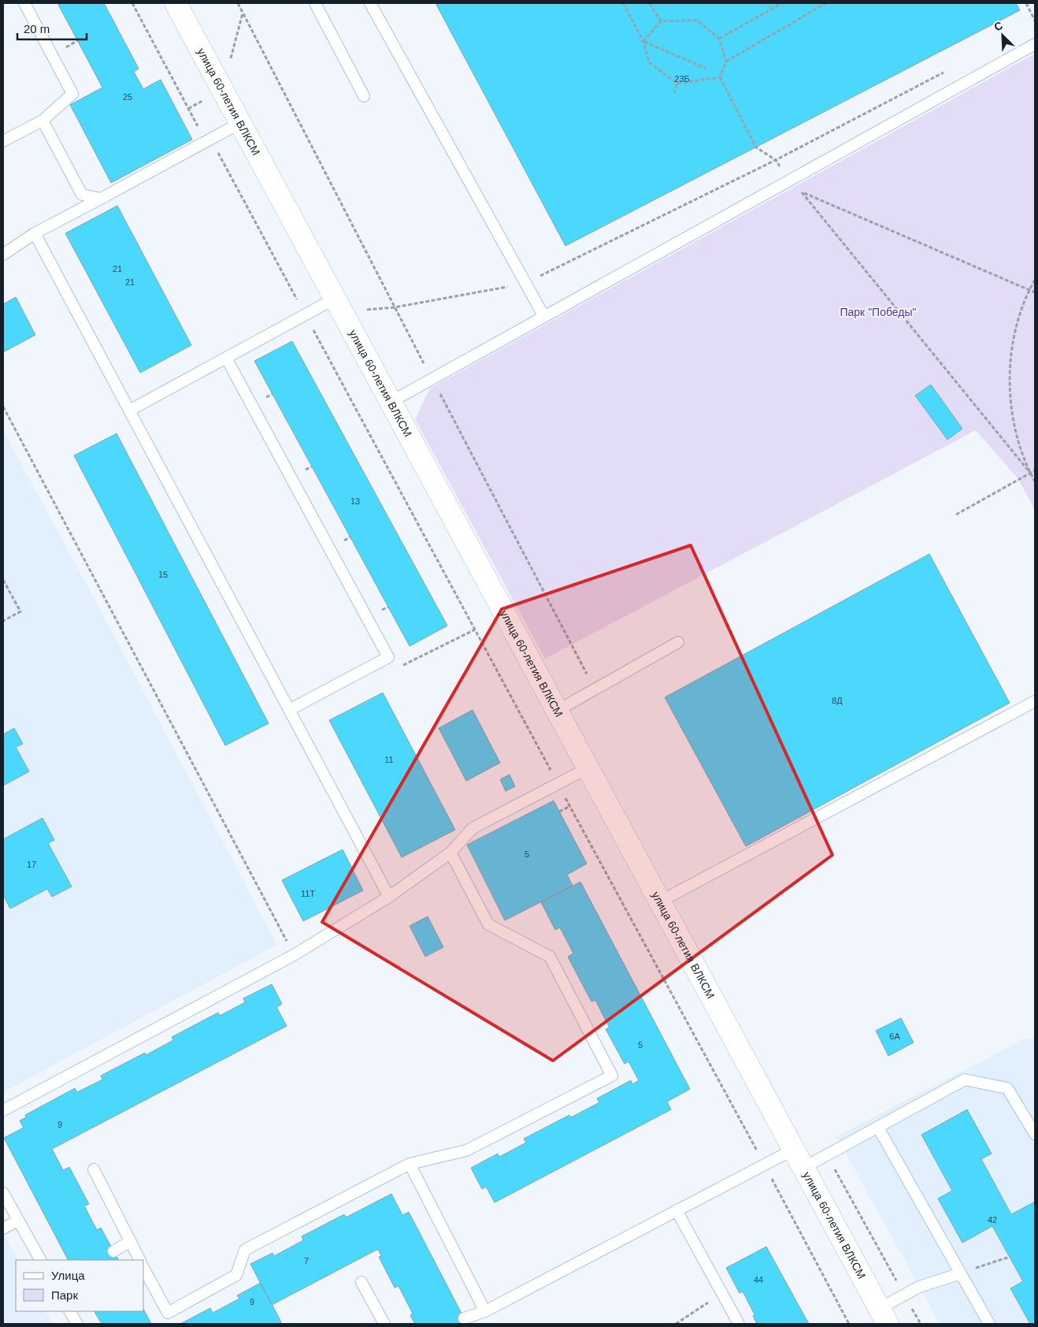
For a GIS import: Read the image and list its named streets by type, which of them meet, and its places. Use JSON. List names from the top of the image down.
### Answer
{
  "streets": {
    "street": ["улица 60-летия ВЛКСМ"]
  },
  "parks": ["Парк \"Победы\""],
  "house_numbers": [
    "23Б",
    "25",
    "21",
    "21",
    "13",
    "15",
    "8Д",
    "11",
    "5",
    "17",
    "11Т",
    "6А",
    "5",
    "9",
    "42",
    "7",
    "44",
    "9"
  ],
  "legend": ["Улица", "Парк"],
  "scale_bar": "20 m",
  "north": "top left"
}
